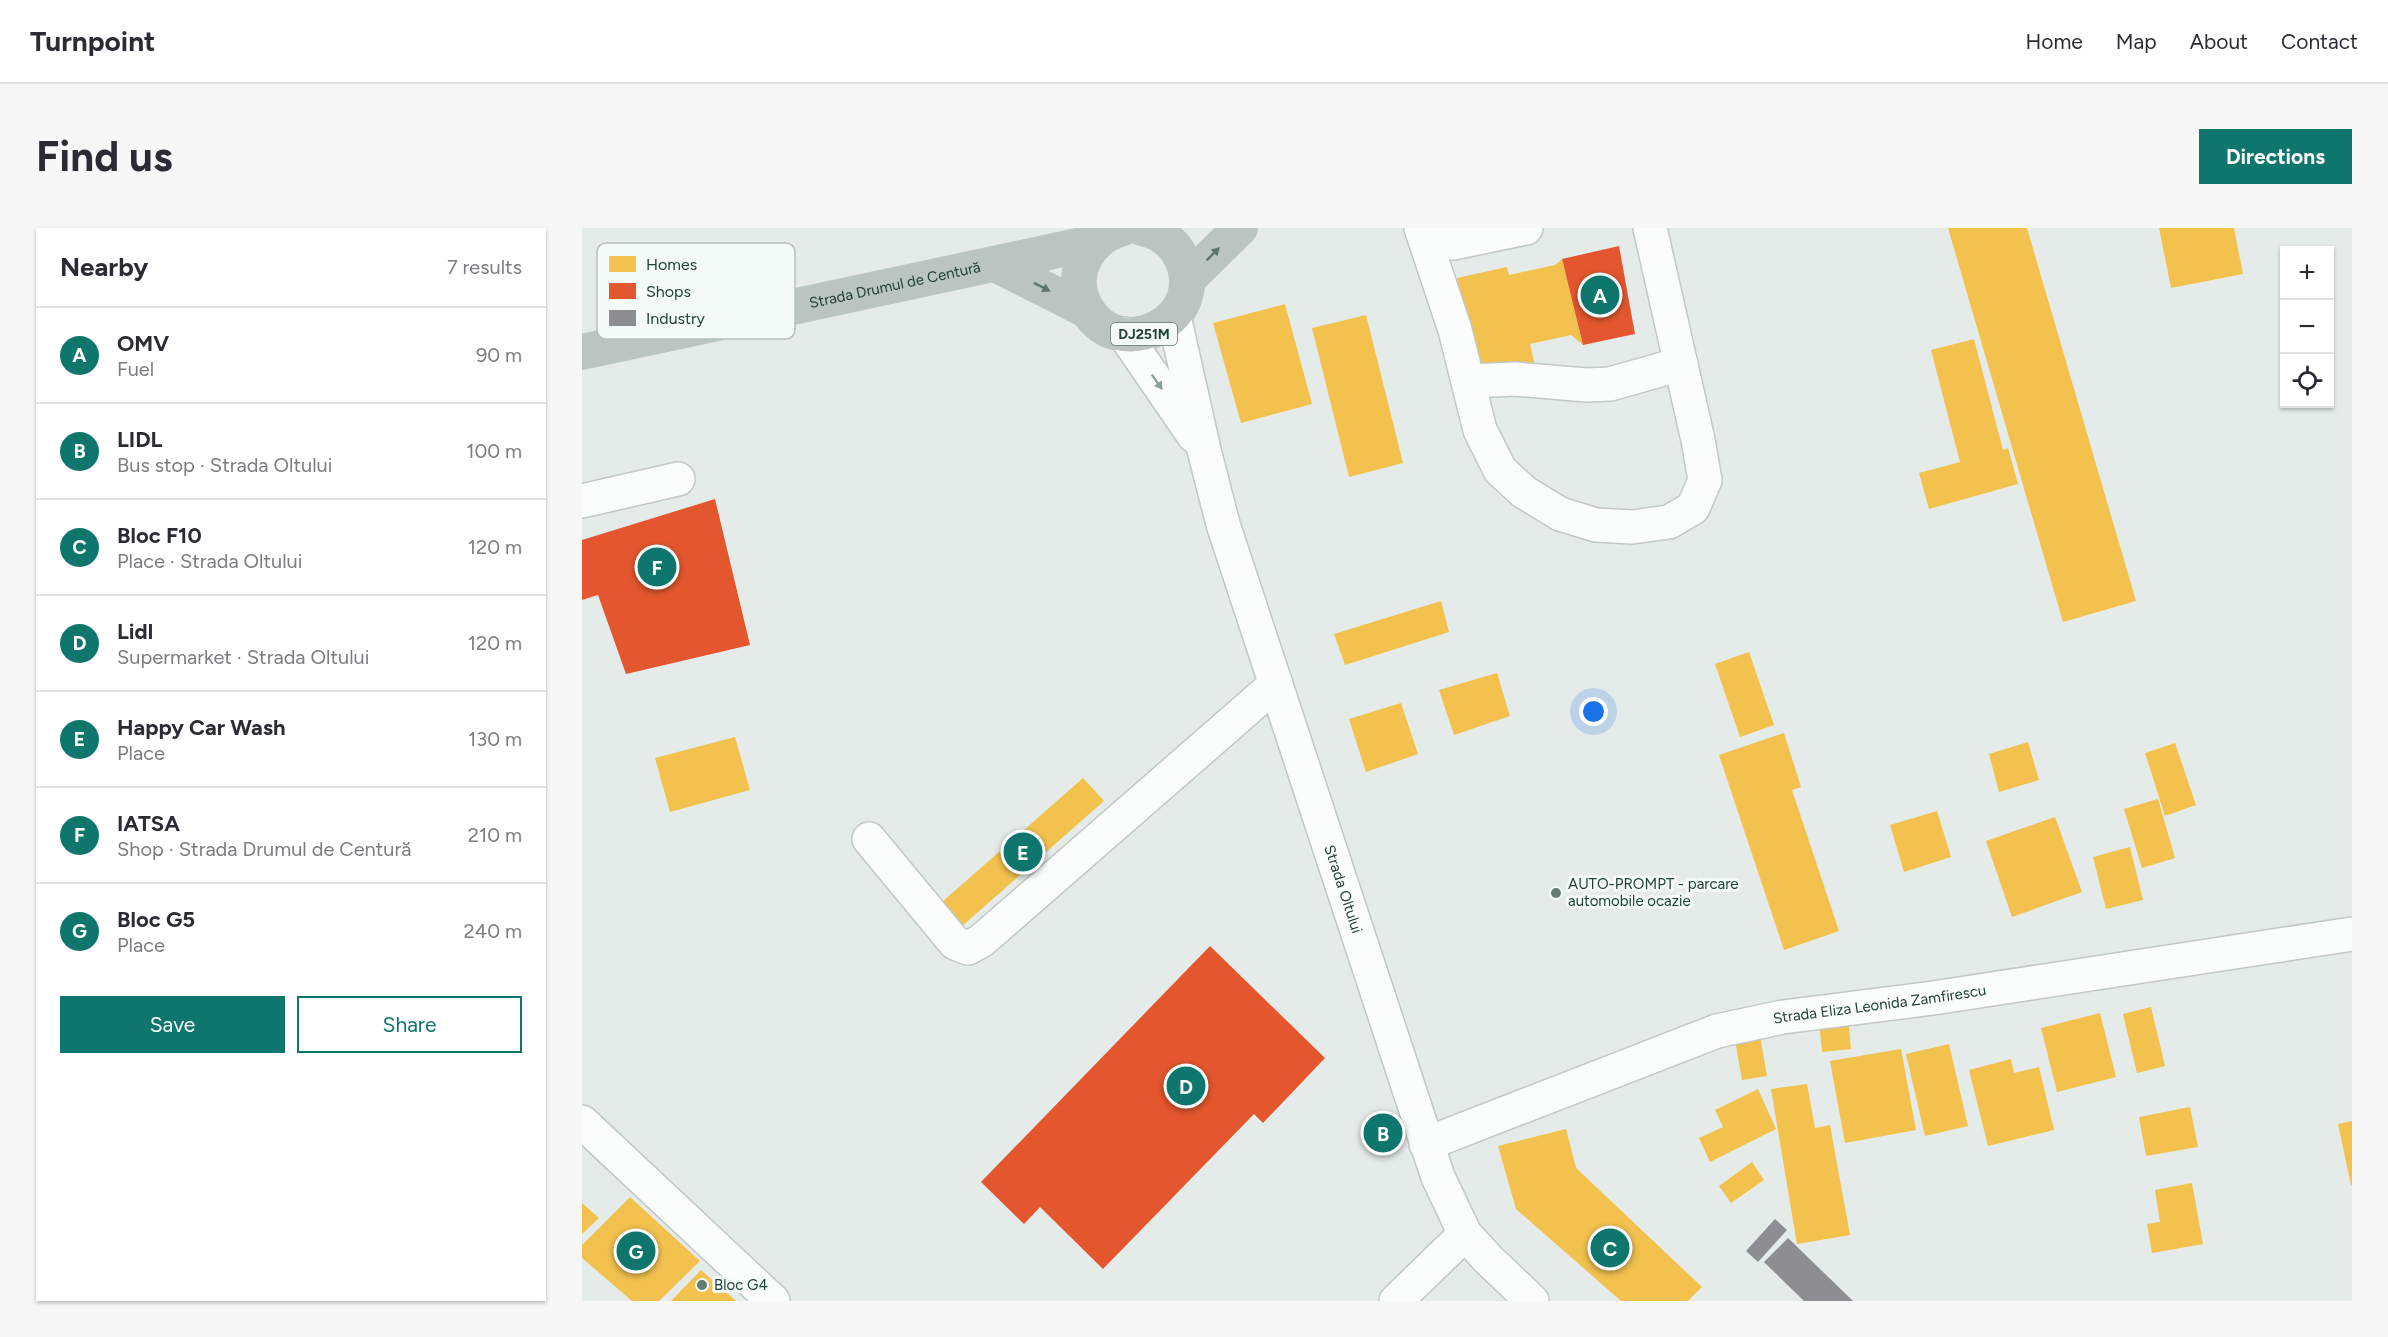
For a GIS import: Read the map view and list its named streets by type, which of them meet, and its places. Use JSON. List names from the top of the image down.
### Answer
{
  "streets": {
    "highway": ["Strada Drumul de Centură", "DJ251M"],
    "street": ["Strada Oltului", "Strada Eliza Leonida Zamfirescu"]
  },
  "crossings": [
    ["Strada Drumul de Centură", "DJ251M"],
    ["Strada Drumul de Centură", "Strada Oltului"],
    ["DJ251M", "Strada Oltului"],
    ["Strada Oltului", "Strada Eliza Leonida Zamfirescu"]
  ],
  "places": ["AUTO-PROMPT - parcare automobile ocazie", "Bloc G4"],
  "legend": ["Homes", "Shops", "Industry"],
  "page": {
    "header": "Turnpoint",
    "nav": [
      "Home",
      "Map",
      "About",
      "Contact"
    ],
    "buttons": [
      "Directions",
      ["Save", "Share"]
    ],
    "title": "Find us",
    "heading": ["Nearby", "7 results"],
    "map_buttons": ["+", "−"],
    "pins": [
      "A",
      "F",
      "E",
      "D",
      "B",
      "C",
      "G"
    ],
    "list": [
      {
        "mark": "A",
        "name": "OMV",
        "note": "Fuel",
        "value": "90 m"
      },
      {
        "mark": "B",
        "name": "LIDL",
        "note": "Bus stop · Strada Oltului",
        "value": "100 m"
      },
      {
        "mark": "C",
        "name": "Bloc F10",
        "note": "Place · Strada Oltului",
        "value": "120 m"
      },
      {
        "mark": "D",
        "name": "Lidl",
        "note": "Supermarket · Strada Oltului",
        "value": "120 m"
      },
      {
        "mark": "E",
        "name": "Happy Car Wash",
        "note": "Place",
        "value": "130 m"
      },
      {
        "mark": "F",
        "name": "IATSA",
        "note": "Shop · Strada Drumul de Centură",
        "value": "210 m"
      },
      {
        "mark": "G",
        "name": "Bloc G5",
        "note": "Place",
        "value": "240 m"
      }
    ]
  }
}
